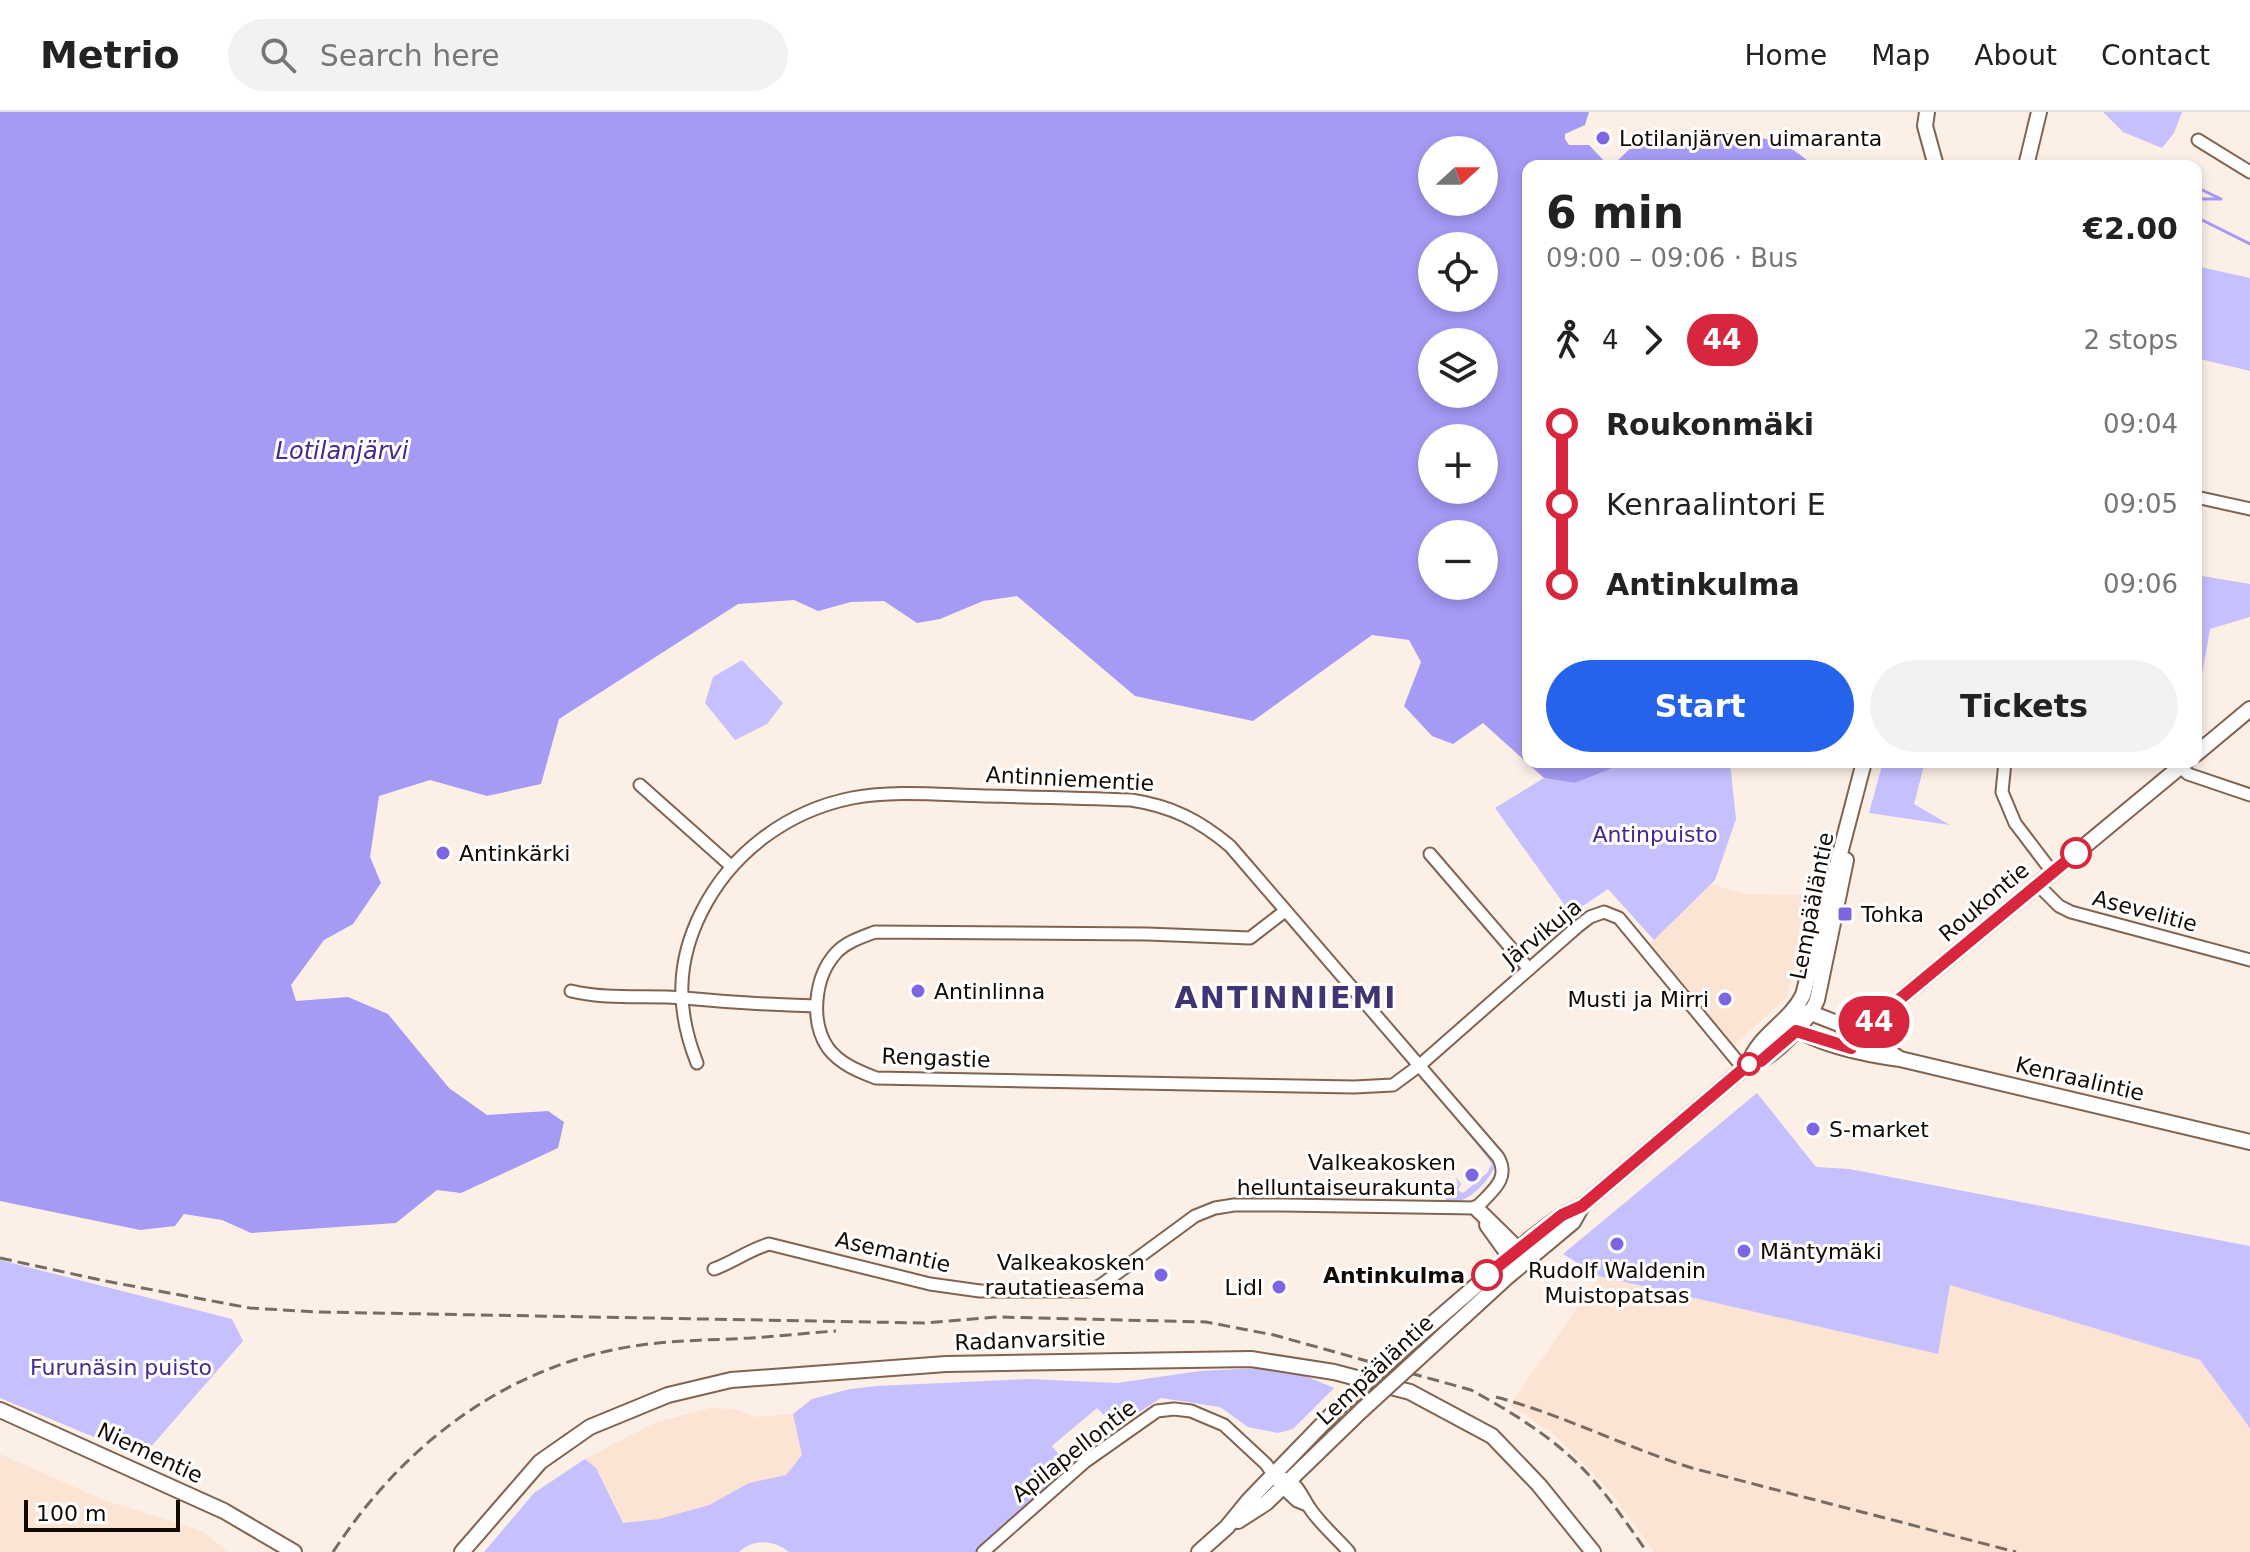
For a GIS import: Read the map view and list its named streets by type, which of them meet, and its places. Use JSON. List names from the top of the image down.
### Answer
{
  "streets": {
    "street": [
      "Antinniementie",
      "Roukontie",
      "Lempääläntie",
      "Asevelitie",
      "Järvikuja",
      "Rengastie",
      "Kenraalintie",
      "Asemantie",
      "Radanvarsitie",
      "Apilapellontie",
      "Niementie"
    ]
  },
  "crossings": [
    ["Antinniementie", "Järvikuja"],
    ["Antinniementie", "Rengastie"],
    ["Antinniementie", "Asemantie"],
    ["Roukontie", "Asevelitie"],
    ["Roukontie", "Kenraalintie"],
    ["Lempääläntie", "Järvikuja"],
    ["Lempääläntie", "Kenraalintie"],
    ["Lempääläntie", "Apilapellontie"],
    ["Järvikuja", "Rengastie"]
  ],
  "districts": ["ANTINNIEMI"],
  "water": ["Lotilanjärvi"],
  "parks": ["Antinpuisto", "Furunäsin puisto"],
  "places": {
    "other": [
      "Lotilanjärven uimaranta",
      "Antinkärki",
      "Antinlinna",
      "Musti ja Mirri",
      "S-market",
      "Valkeakosken helluntaiseurakunta",
      "Rudolf Waldenin Muistopatsas",
      "Mäntymäki",
      "Valkeakosken rautatieasema",
      "Antinkulma",
      "Lidl"
    ],
    "transit": ["Tohka"]
  },
  "lines": ["bus line 44"],
  "scale_bar": "100 m",
  "north": "right",
  "page": {
    "header": "Metrio",
    "search": "Search here",
    "nav": [
      "Home",
      "Map",
      "About",
      "Contact"
    ],
    "on_map": "44",
    "map_buttons": ["+", "−"],
    "heading": ["6 min", "09:00 – 09:06 · Bus", "€2.00"],
    "legs": ["4", "44", "2 stops"],
    "list": [
      {
        "name": "Roukonmäki",
        "value": "09:04"
      },
      {
        "name": "Kenraalintori E",
        "value": "09:05"
      },
      {
        "name": "Antinkulma",
        "value": "09:06"
      }
    ],
    "buttons": ["Start", "Tickets"],
    "scale": "100 m"
  }
}
